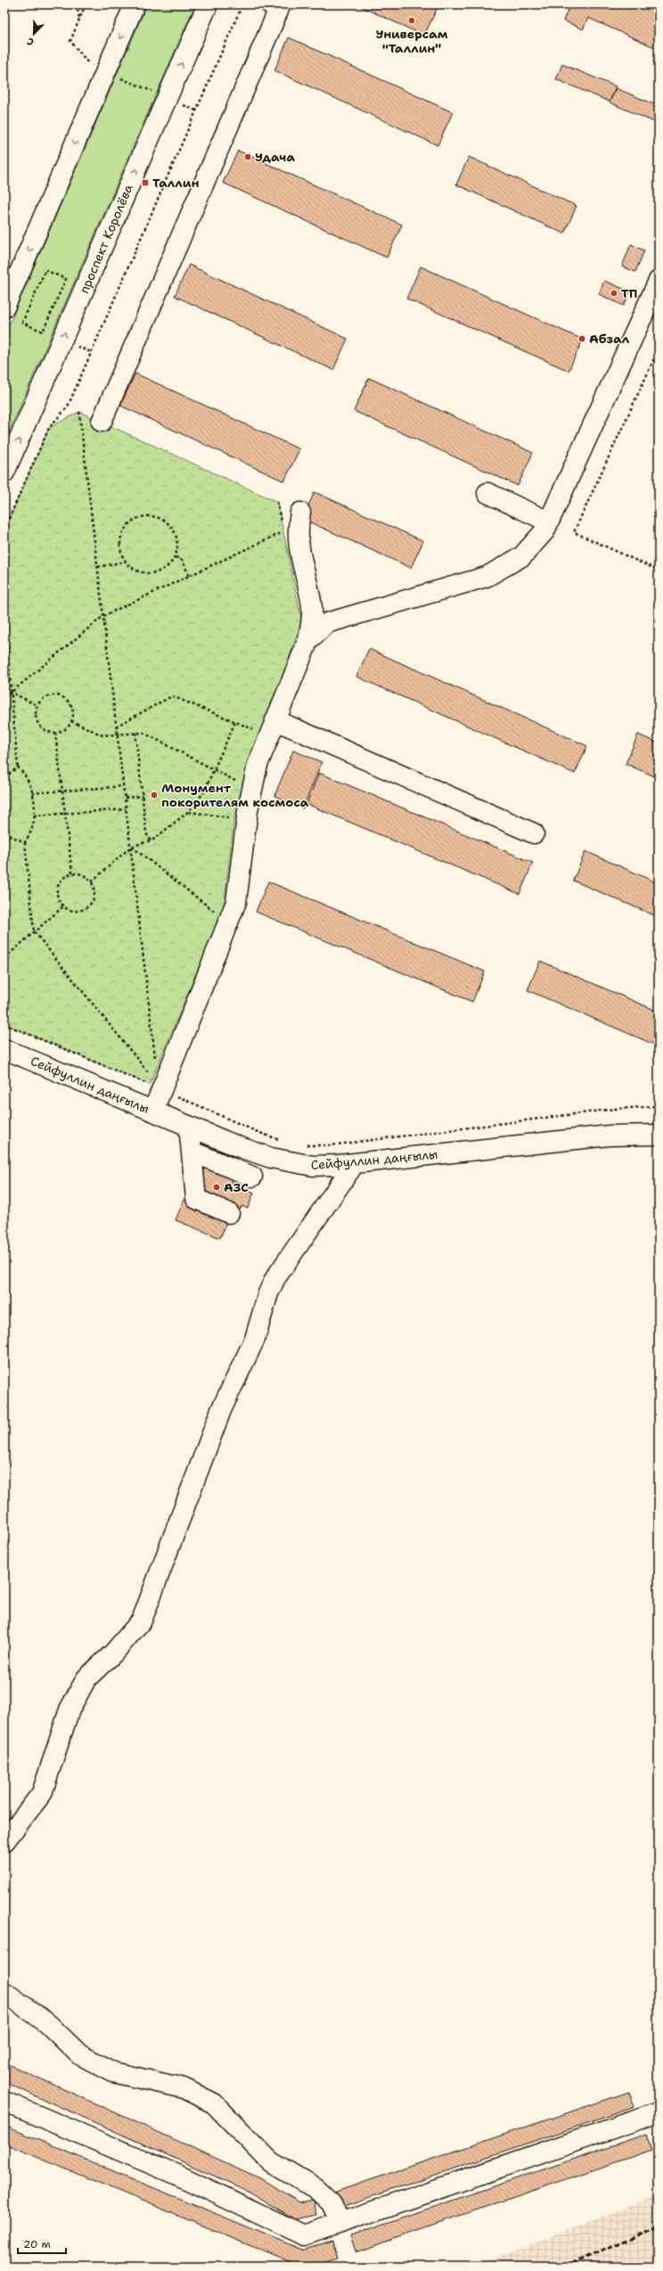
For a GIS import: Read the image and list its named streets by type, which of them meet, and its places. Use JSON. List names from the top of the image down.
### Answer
{
  "streets": {
    "street": ["проспект Королёва", "Сейфуллин даңғылы"]
  },
  "places": {
    "other": [
      "Универсам \"Таллин\"",
      "Удача",
      "ТП",
      "Абзал",
      "Монумент покорителям космоса",
      "АЗС"
    ],
    "transit": ["Таллин"]
  },
  "scale_bar": "20 m",
  "north": "bottom left"
}
